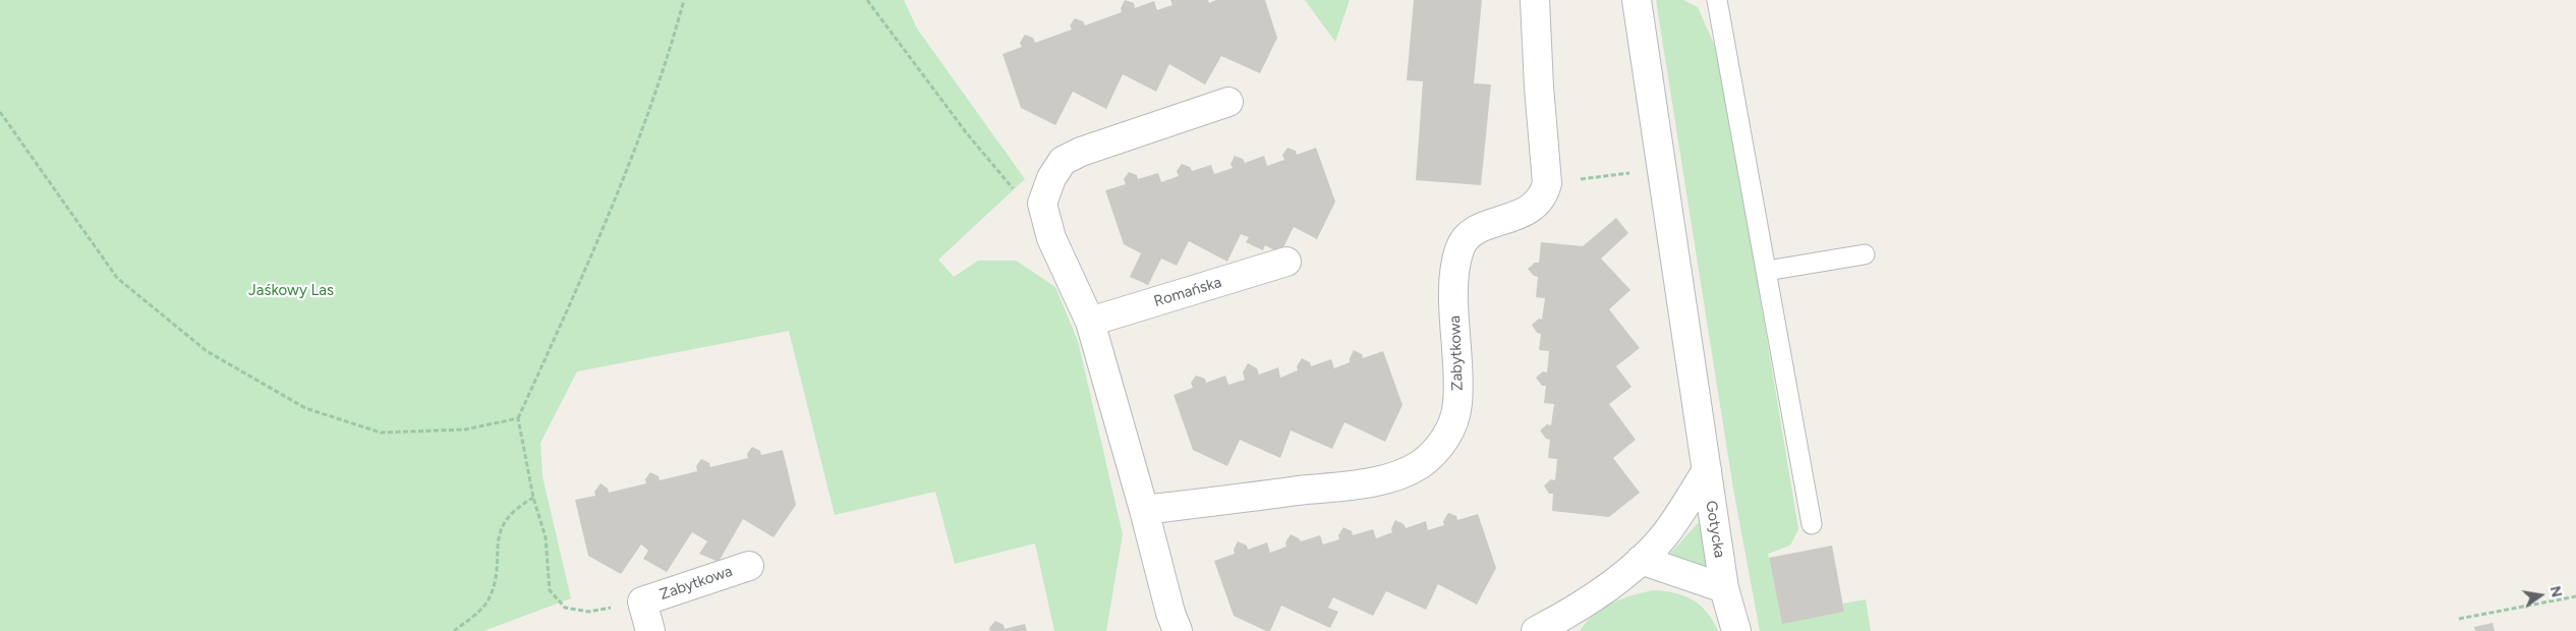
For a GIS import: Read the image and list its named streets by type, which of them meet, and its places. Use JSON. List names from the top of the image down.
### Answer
{
  "streets": {
    "street": ["Romańska", "Zabytkowa", "Gotycka"]
  },
  "parks": ["Jaśkowy Las"],
  "north": "right"
}
